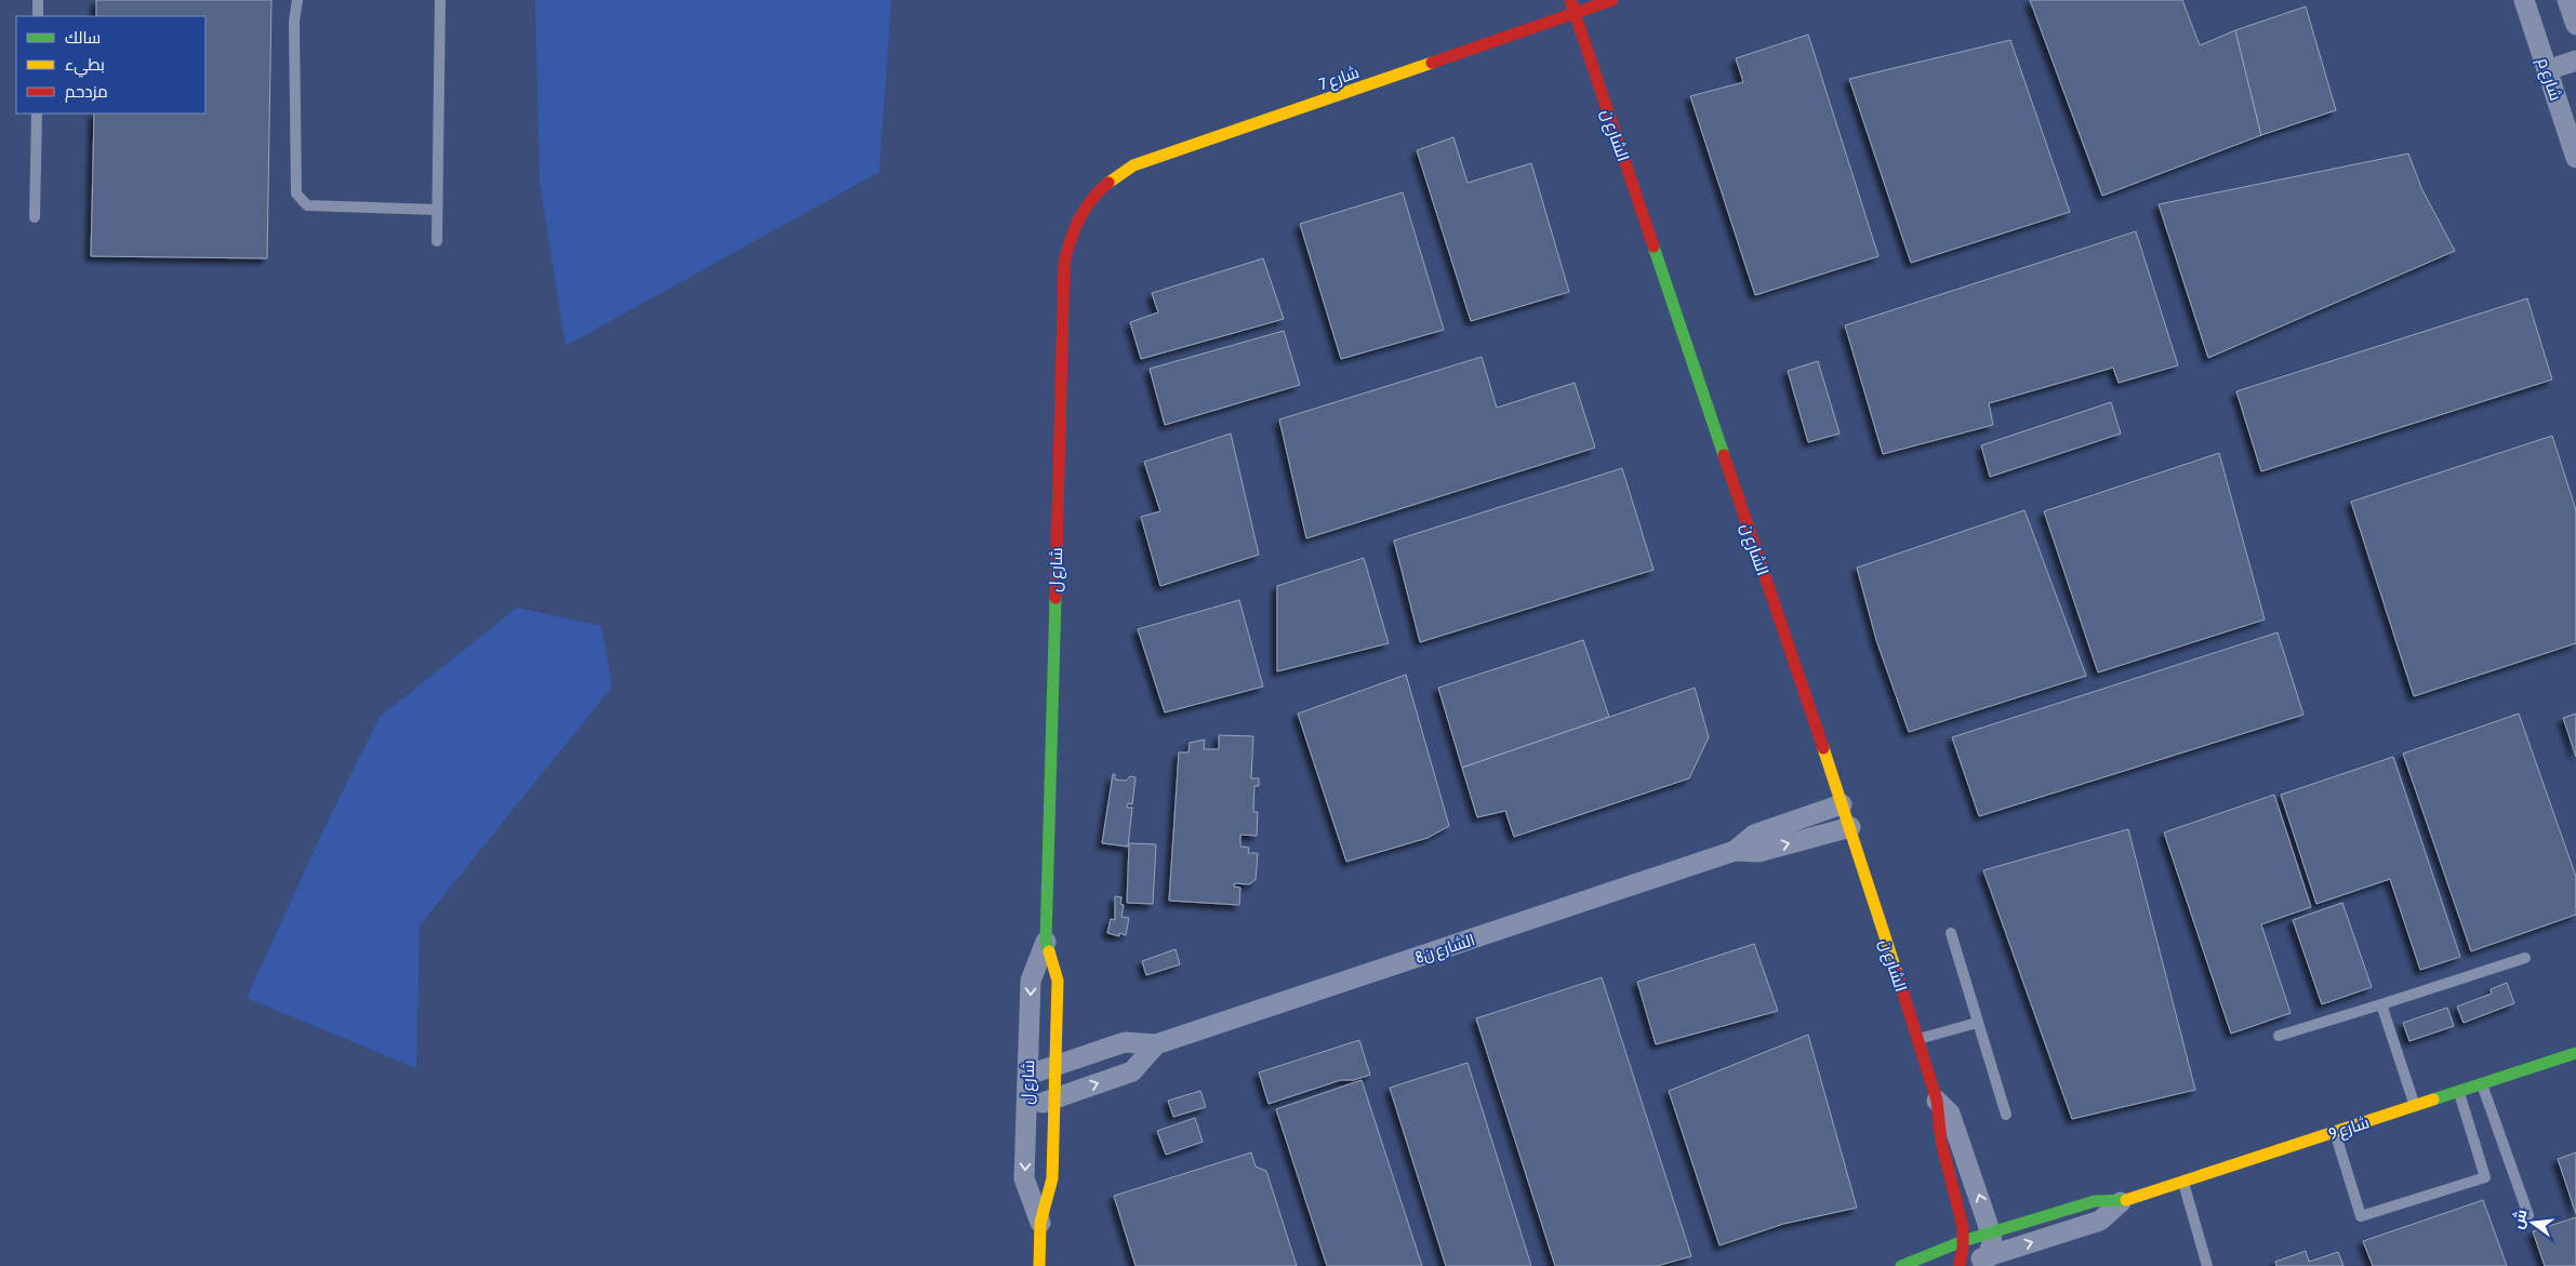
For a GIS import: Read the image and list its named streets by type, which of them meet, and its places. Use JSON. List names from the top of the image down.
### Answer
{
  "streets": {
    "street": [
      "شارع 7",
      "شارع م",
      "الشارع ن",
      "شارع ل",
      "الشارع ن8",
      "شارع 9"
    ]
  },
  "crossings": [
    ["شارع 7", "الشارع ن"],
    ["شارع 7", "شارع ل"],
    ["الشارع ن", "الشارع ن8"],
    ["الشارع ن", "شارع 9"],
    ["شارع ل", "الشارع ن8"]
  ],
  "legend": ["سالك", "بطيء", "مزدحم"],
  "north": "left"
}
